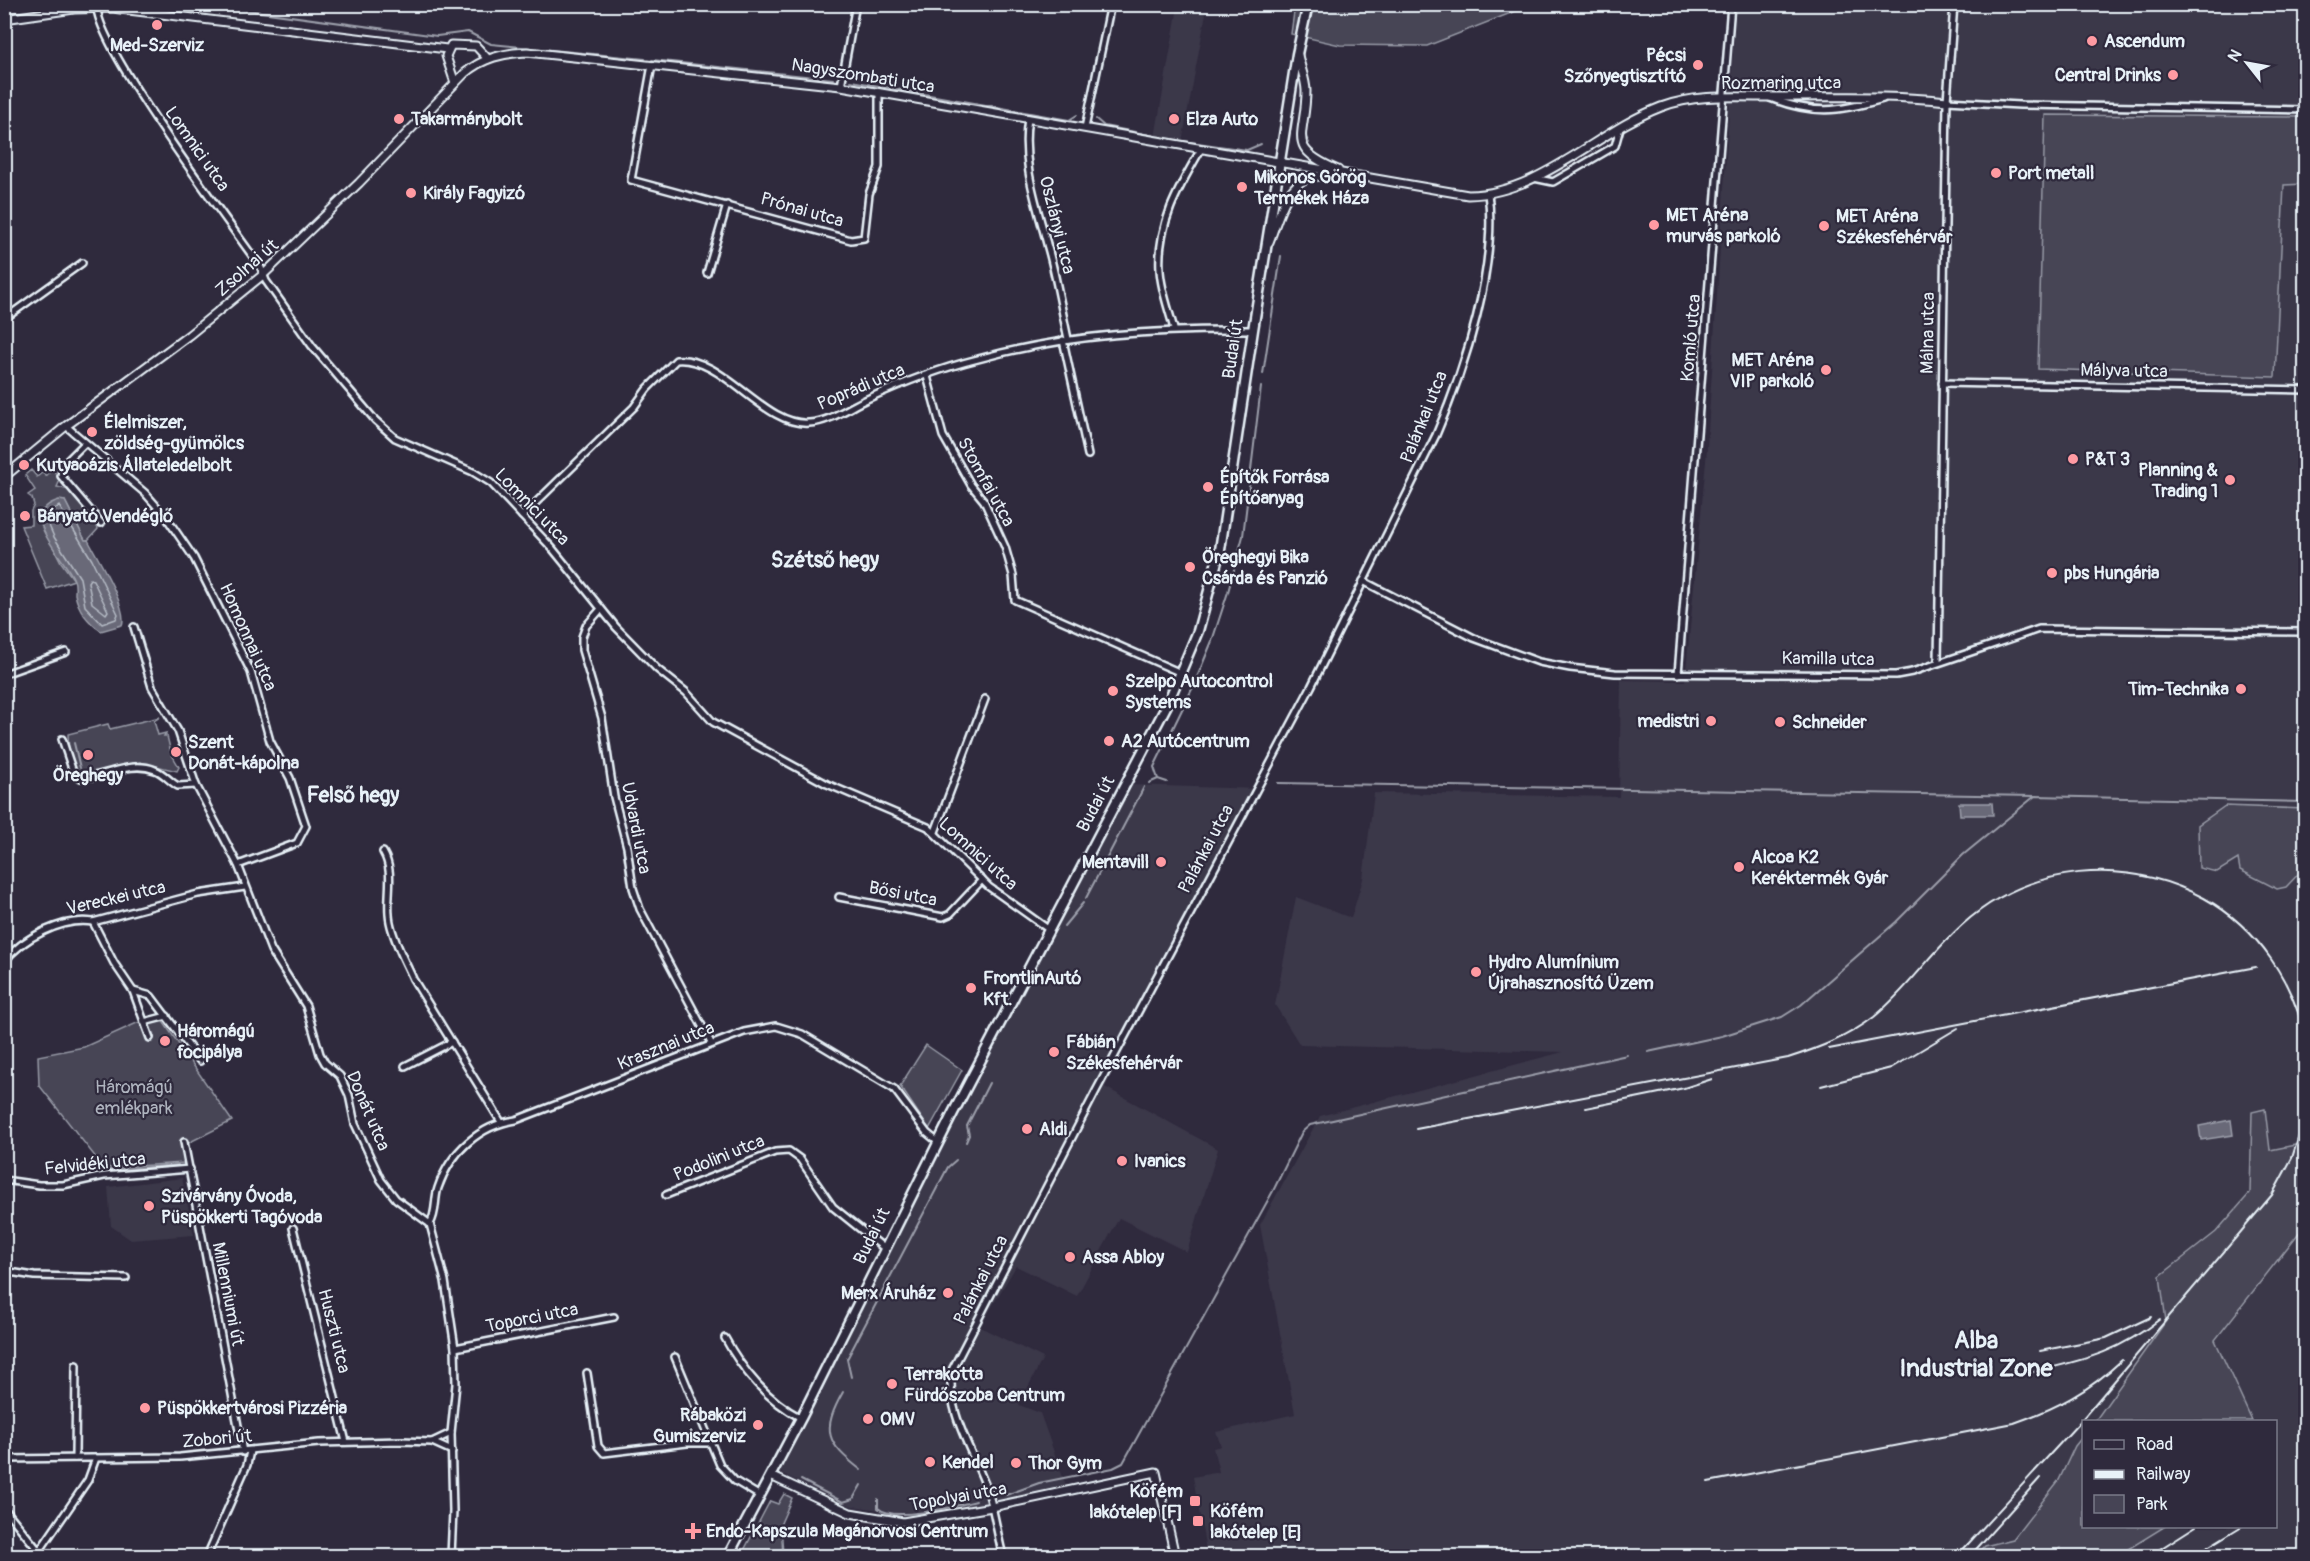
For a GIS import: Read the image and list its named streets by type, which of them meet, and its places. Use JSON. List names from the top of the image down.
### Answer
{
  "streets": {
    "main road": ["Budai út"],
    "street": [
      "Nagyszombati utca",
      "Rozmaring utca",
      "Lomnici utca",
      "Prónai utca",
      "Oszlányi utca",
      "Zsolnai út",
      "Málna utca",
      "Komló utca",
      "Mályva utca",
      "Poprádi utca",
      "Palánkai utca",
      "Stomfai utca",
      "Homonnai utca",
      "Kamilla utca",
      "Udvardi utca",
      "Bősi utca",
      "Vereckei utca",
      "Krasznai utca",
      "Donát utca",
      "Podolini utca",
      "Felvidéki utca",
      "Millenniumi út",
      "Toporci utca",
      "Huszti utca",
      "Zobori út",
      "Topolyai utca"
    ]
  },
  "crossings": [
    ["Nagyszombati utca", "Rozmaring utca"],
    ["Nagyszombati utca", "Prónai utca"],
    ["Nagyszombati utca", "Oszlányi utca"],
    ["Nagyszombati utca", "Zsolnai út"],
    ["Nagyszombati utca", "Budai út"],
    ["Rozmaring utca", "Málna utca"],
    ["Rozmaring utca", "Komló utca"],
    ["Rozmaring utca", "Budai út"],
    ["Rozmaring utca", "Palánkai utca"],
    ["Lomnici utca", "Zsolnai út"],
    ["Lomnici utca", "Budai út"],
    ["Lomnici utca", "Poprádi utca"],
    ["Lomnici utca", "Udvardi utca"],
    ["Lomnici utca", "Bősi utca"],
    ["Oszlányi utca", "Poprádi utca"],
    ["Zsolnai út", "Homonnai utca"],
    ["Málna utca", "Mályva utca"],
    ["Málna utca", "Kamilla utca"],
    ["Komló utca", "Kamilla utca"],
    ["Budai út", "Poprádi utca"],
    ["Budai út", "Stomfai utca"],
    ["Budai út", "Krasznai utca"],
    ["Budai út", "Podolini utca"],
    ["Budai út", "Topolyai utca"],
    ["Poprádi utca", "Stomfai utca"],
    ["Palánkai utca", "Kamilla utca"],
    ["Palánkai utca", "Topolyai utca"],
    ["Homonnai utca", "Donát utca"],
    ["Udvardi utca", "Krasznai utca"],
    ["Vereckei utca", "Donát utca"],
    ["Krasznai utca", "Donát utca"],
    ["Felvidéki utca", "Millenniumi út"],
    ["Millenniumi út", "Zobori út"],
    ["Huszti utca", "Zobori út"]
  ],
  "districts": ["Szétső hegy", "Felső hegy", "Alba Industrial Zone"],
  "parks": ["Háromágú emlékpark"],
  "places": {
    "other": [
      "Med-Szerviz",
      "Ascendum",
      "Pécsi Szőnyegtisztító",
      "Central Drinks",
      "Takarmánybolt",
      "Elza Auto",
      "Port metall",
      "Mikonos Görög Termékek Háza",
      "Király Fagyizó",
      "MET Aréna murvás parkoló",
      "MET Aréna Székesfehérvár",
      "MET Aréna VIP parkoló",
      "Élelmiszer, zöldség-gyümölcs",
      "P&T 3",
      "Kutyaoázis Állateledelbolt",
      "Planning & Trading 1",
      "Építők Forrása Építőanyag",
      "Bányató Vendéglő",
      "Öreghegyi Bika Csárda és Panzió",
      "pbs Hungária",
      "Tim-Technika",
      "Szelpo Autocontrol Systems",
      "medistri",
      "Schneider",
      "A2 Autócentrum",
      "Szent Donát-kápolna",
      "Öreghegy",
      "Mentavill",
      "Alcoa K2 Keréktermék Gyár",
      "Hydro Alumínium Újrahasznosító Üzem",
      "FrontlinAutó Kft.",
      "Háromágú focipálya",
      "Fábián Székesfehérvár",
      "Aldi",
      "Ivanics",
      "Szivárvány Óvoda, Püspökkerti Tagóvoda",
      "Assa Abloy",
      "Merx Áruház",
      "Terrakotta Fürdőszoba Centrum",
      "Püspökkertvárosi Pizzéria",
      "OMV",
      "Rábaközi Gumiszerviz",
      "Kendel",
      "Thor Gym"
    ],
    "transit": ["Köfém lakótelep [F]", "Köfém lakótelep [E]"],
    "health": ["Endo-Kapszula Magánorvosi Centrum"]
  },
  "legend": ["Road", "Railway", "Park"],
  "north": "top left"
}
